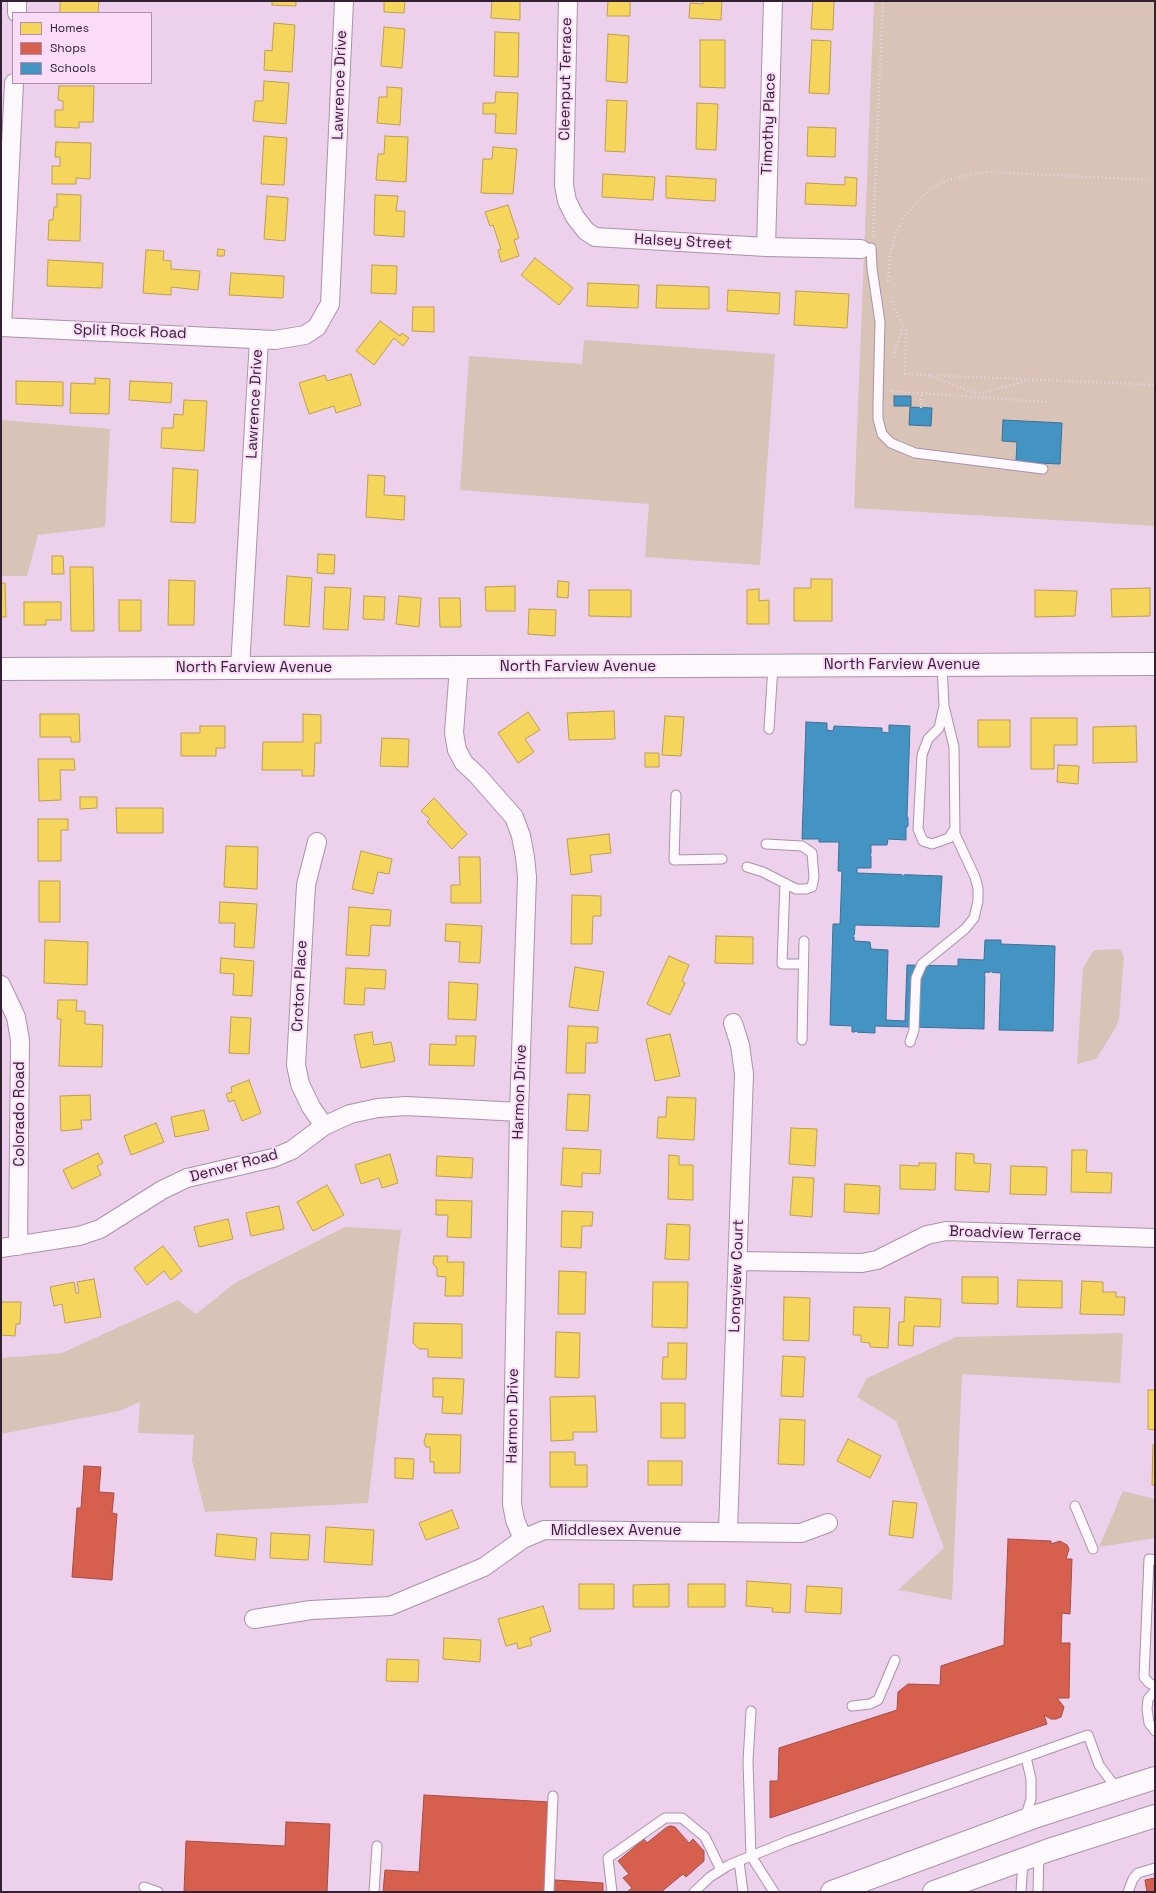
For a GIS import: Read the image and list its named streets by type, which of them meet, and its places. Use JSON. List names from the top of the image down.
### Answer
{
  "streets": {
    "main road": ["North Farview Avenue"],
    "street": [
      "Cleenput Terrace",
      "Lawrence Drive",
      "Timothy Place",
      "Halsey Street",
      "Split Rock Road",
      "Croton Place",
      "Harmon Drive",
      "Colorado Road",
      "Denver Road",
      "Broadview Terrace",
      "Longview Court",
      "Middlesex Avenue"
    ]
  },
  "crossings": [
    ["Cleenput Terrace", "Halsey Street"],
    ["Lawrence Drive", "Split Rock Road"],
    ["Lawrence Drive", "North Farview Avenue"],
    ["Timothy Place", "Halsey Street"],
    ["North Farview Avenue", "Harmon Drive"],
    ["Croton Place", "Denver Road"],
    ["Harmon Drive", "Denver Road"],
    ["Harmon Drive", "Middlesex Avenue"],
    ["Colorado Road", "Denver Road"],
    ["Broadview Terrace", "Longview Court"],
    ["Longview Court", "Middlesex Avenue"]
  ],
  "legend": ["Homes", "Shops", "Schools"]
}
